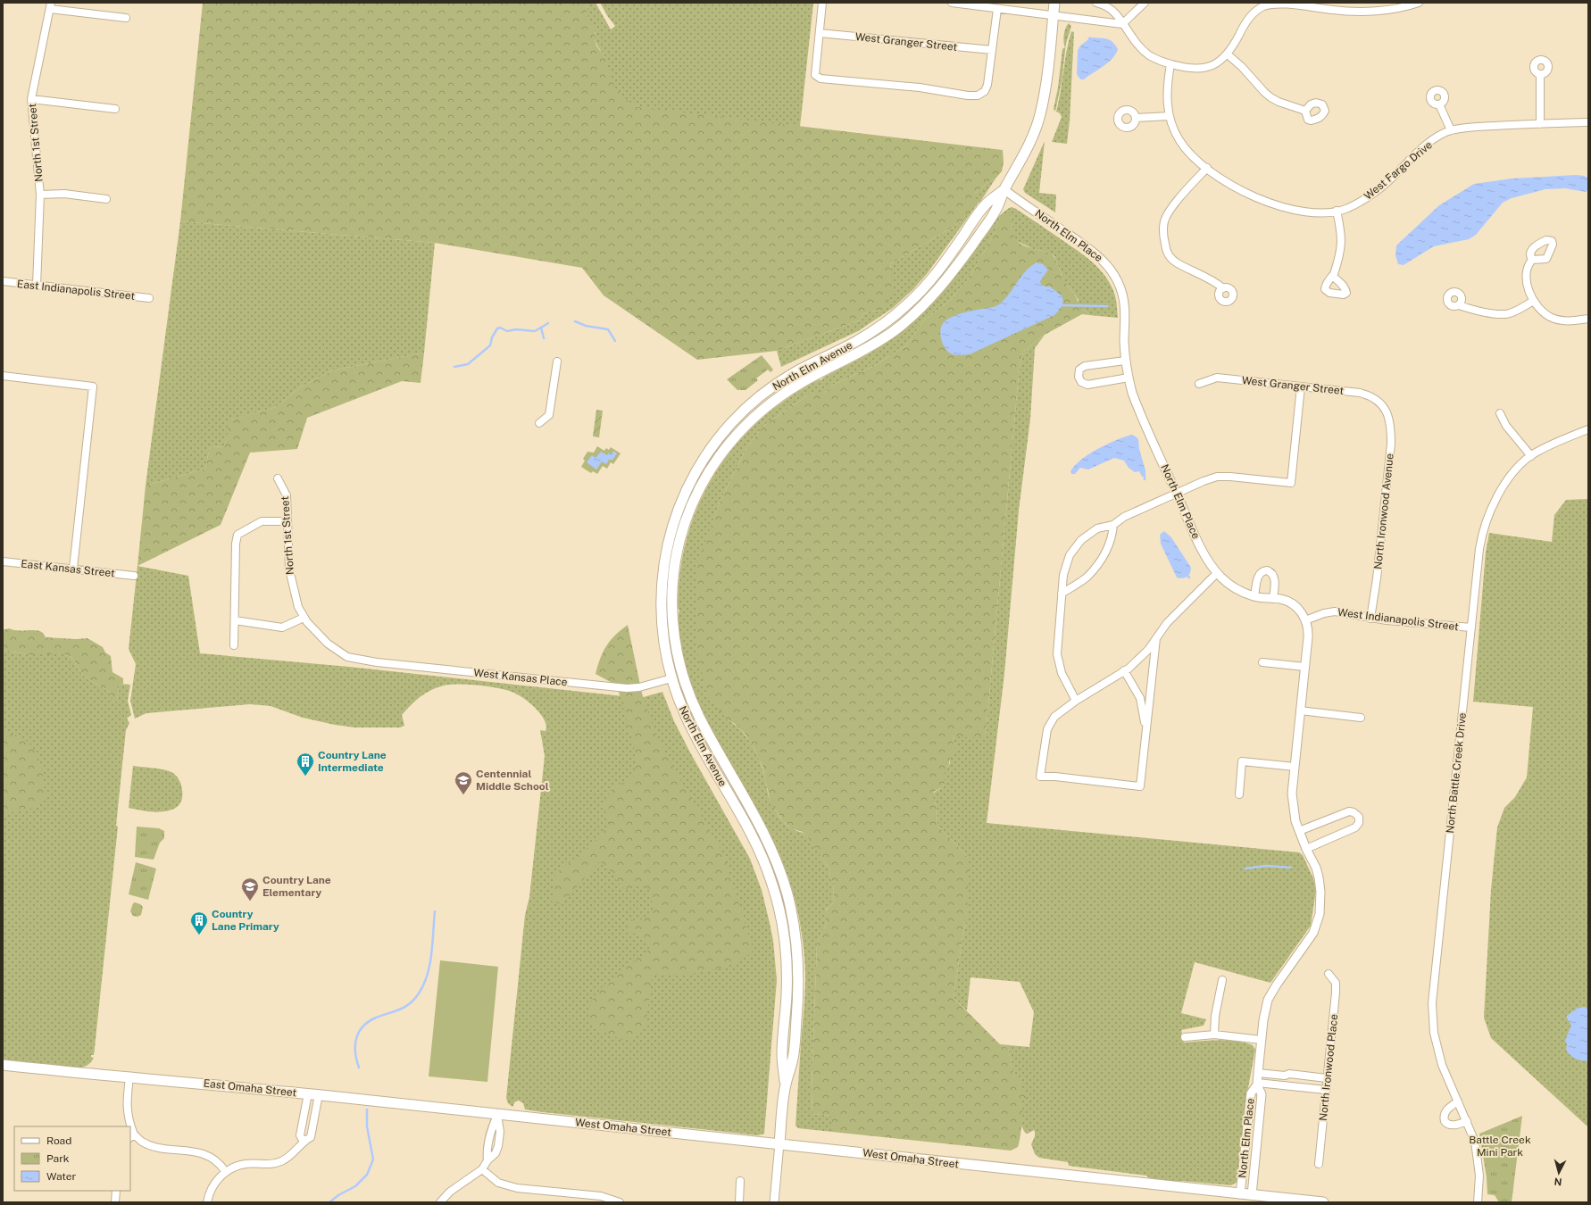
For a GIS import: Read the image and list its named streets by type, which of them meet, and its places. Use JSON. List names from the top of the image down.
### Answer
{
  "streets": {
    "main road": ["North Elm Avenue", "East Omaha Street", "West Omaha Street"],
    "street": [
      "West Granger Street",
      "North 1st Street",
      "West Fargo Drive",
      "North Elm Place",
      "East Indianapolis Street",
      "North Ironwood Avenue",
      "East Kansas Street",
      "West Indianapolis Street",
      "West Kansas Place",
      "North Battle Creek Drive",
      "North Ironwood Place"
    ]
  },
  "crossings": [
    ["West Granger Street", "North Ironwood Avenue"],
    ["North 1st Street", "East Indianapolis Street"],
    ["North 1st Street", "West Kansas Place"],
    ["North Elm Place", "North Elm Avenue"],
    ["North Elm Place", "West Indianapolis Street"],
    ["North Elm Place", "West Omaha Street"],
    ["North Elm Avenue", "West Kansas Place"],
    ["North Ironwood Avenue", "West Indianapolis Street"],
    ["West Indianapolis Street", "North Battle Creek Drive"],
    ["East Omaha Street", "West Omaha Street"]
  ],
  "parks": ["Battle Creek Mini Park"],
  "places": {
    "building": ["Country Lane Intermediate", "Country Lane Primary"],
    "school or university": ["Centennial Middle School", "Country Lane Elementary"]
  },
  "legend": ["Road", "Park", "Water"],
  "north": "bottom"
}
